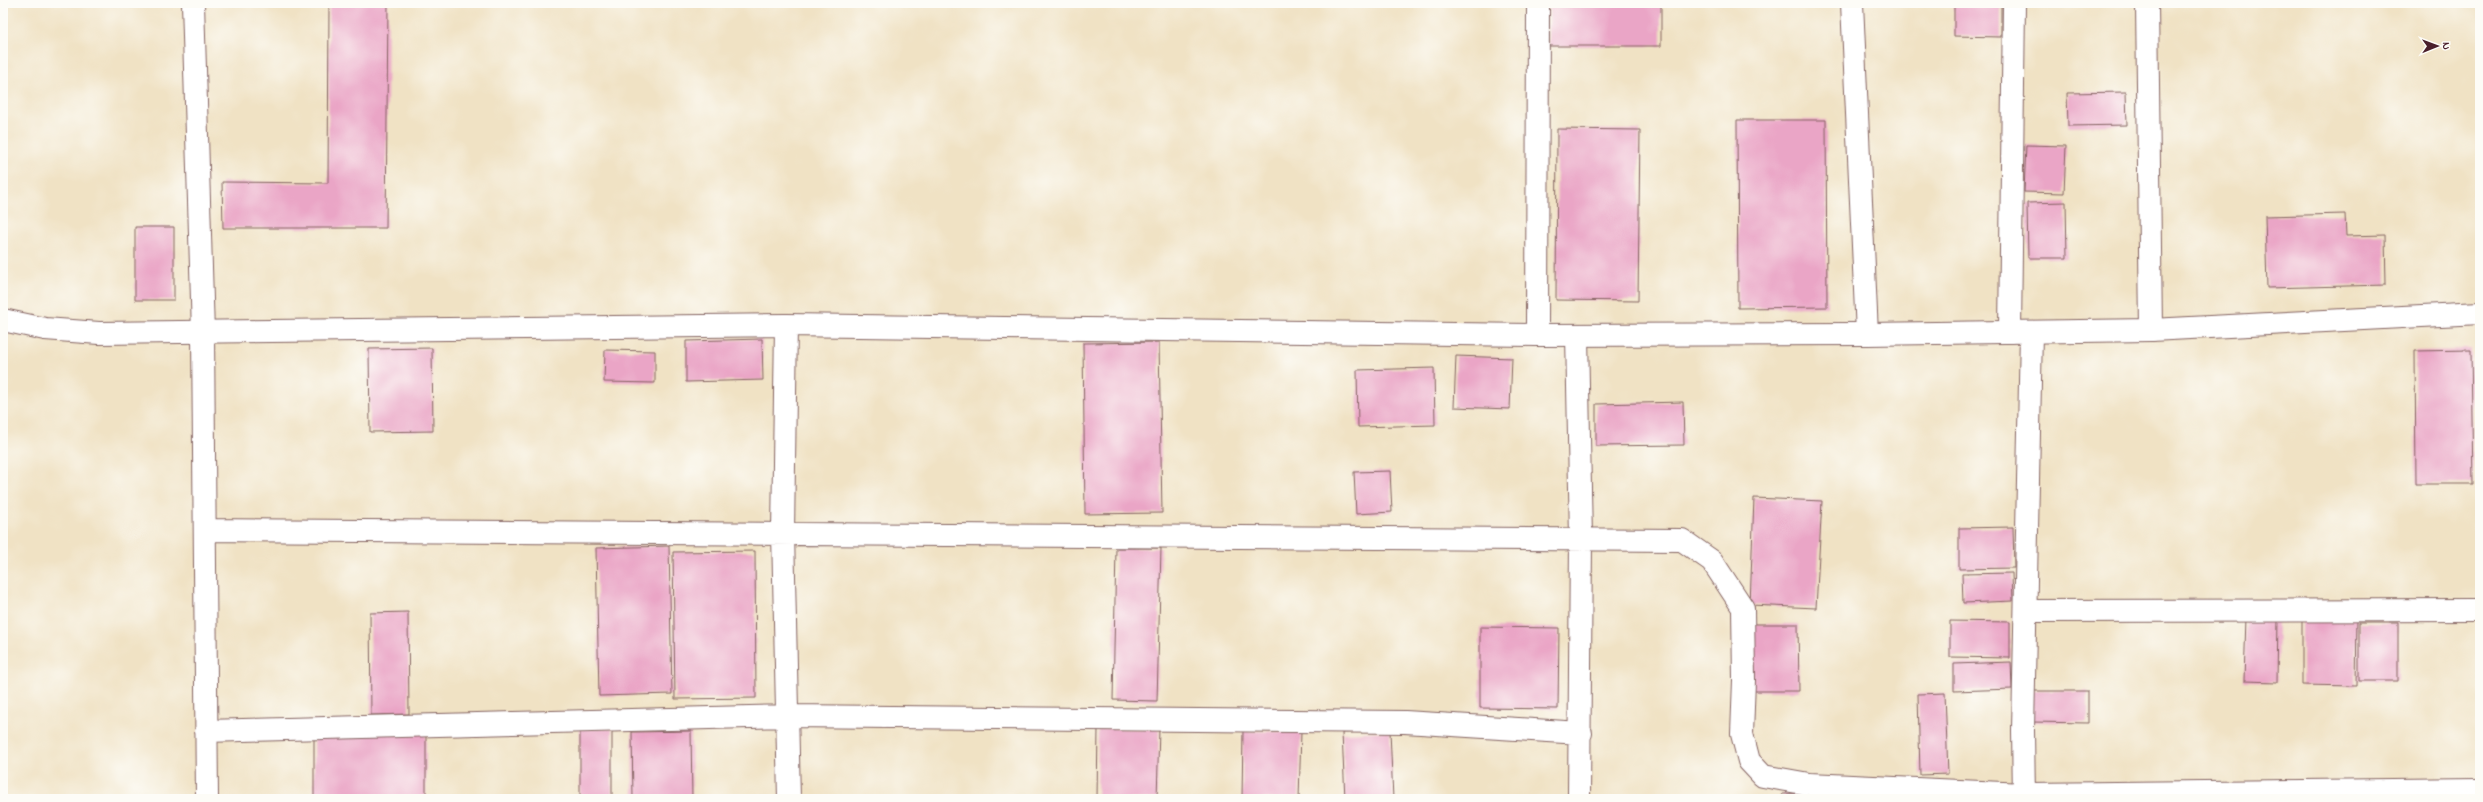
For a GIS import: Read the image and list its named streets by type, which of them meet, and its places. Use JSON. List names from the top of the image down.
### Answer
{
  "north": "right"
}
